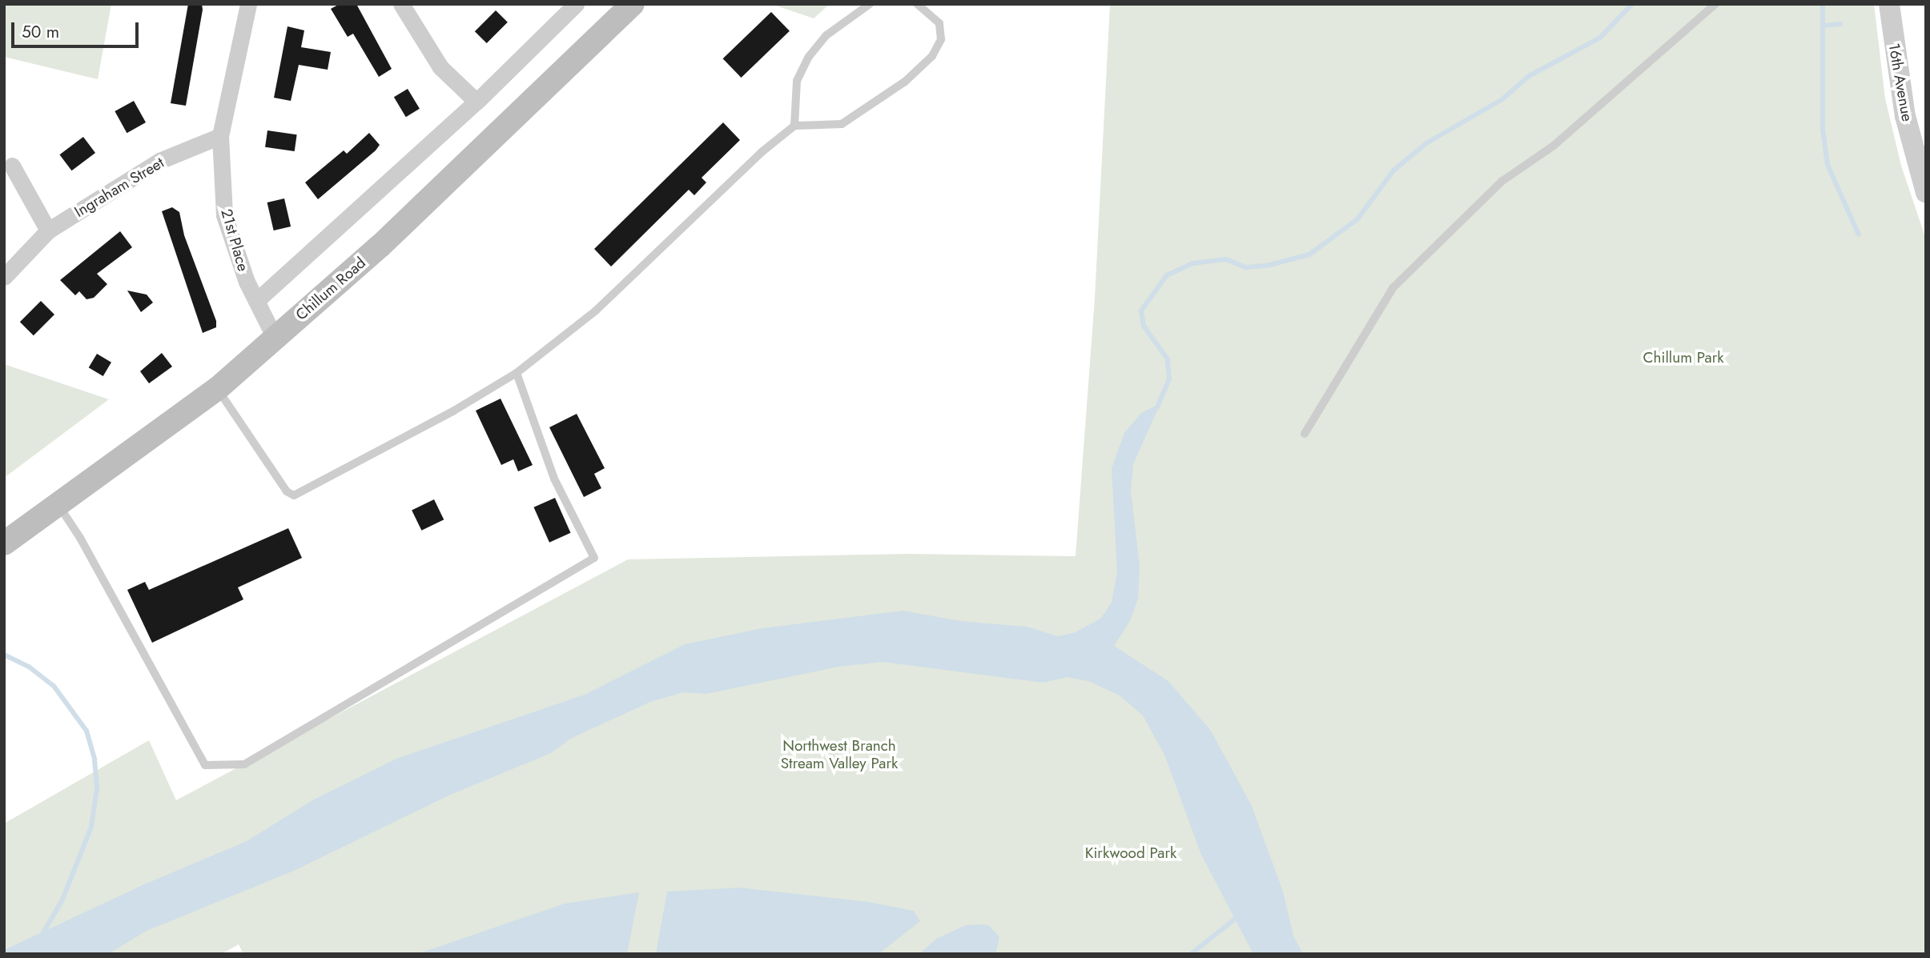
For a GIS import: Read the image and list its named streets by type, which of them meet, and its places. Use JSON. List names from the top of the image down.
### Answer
{
  "streets": {
    "main road": ["Chillum Road"],
    "street": ["16th Avenue", "Ingraham Street", "21st Place"]
  },
  "crossings": [
    ["Ingraham Street", "21st Place"],
    ["21st Place", "Chillum Road"]
  ],
  "parks": ["Chillum Park", "Northwest Branch Stream Valley Park", "Kirkwood Park"],
  "scale_bar": "50 m"
}
